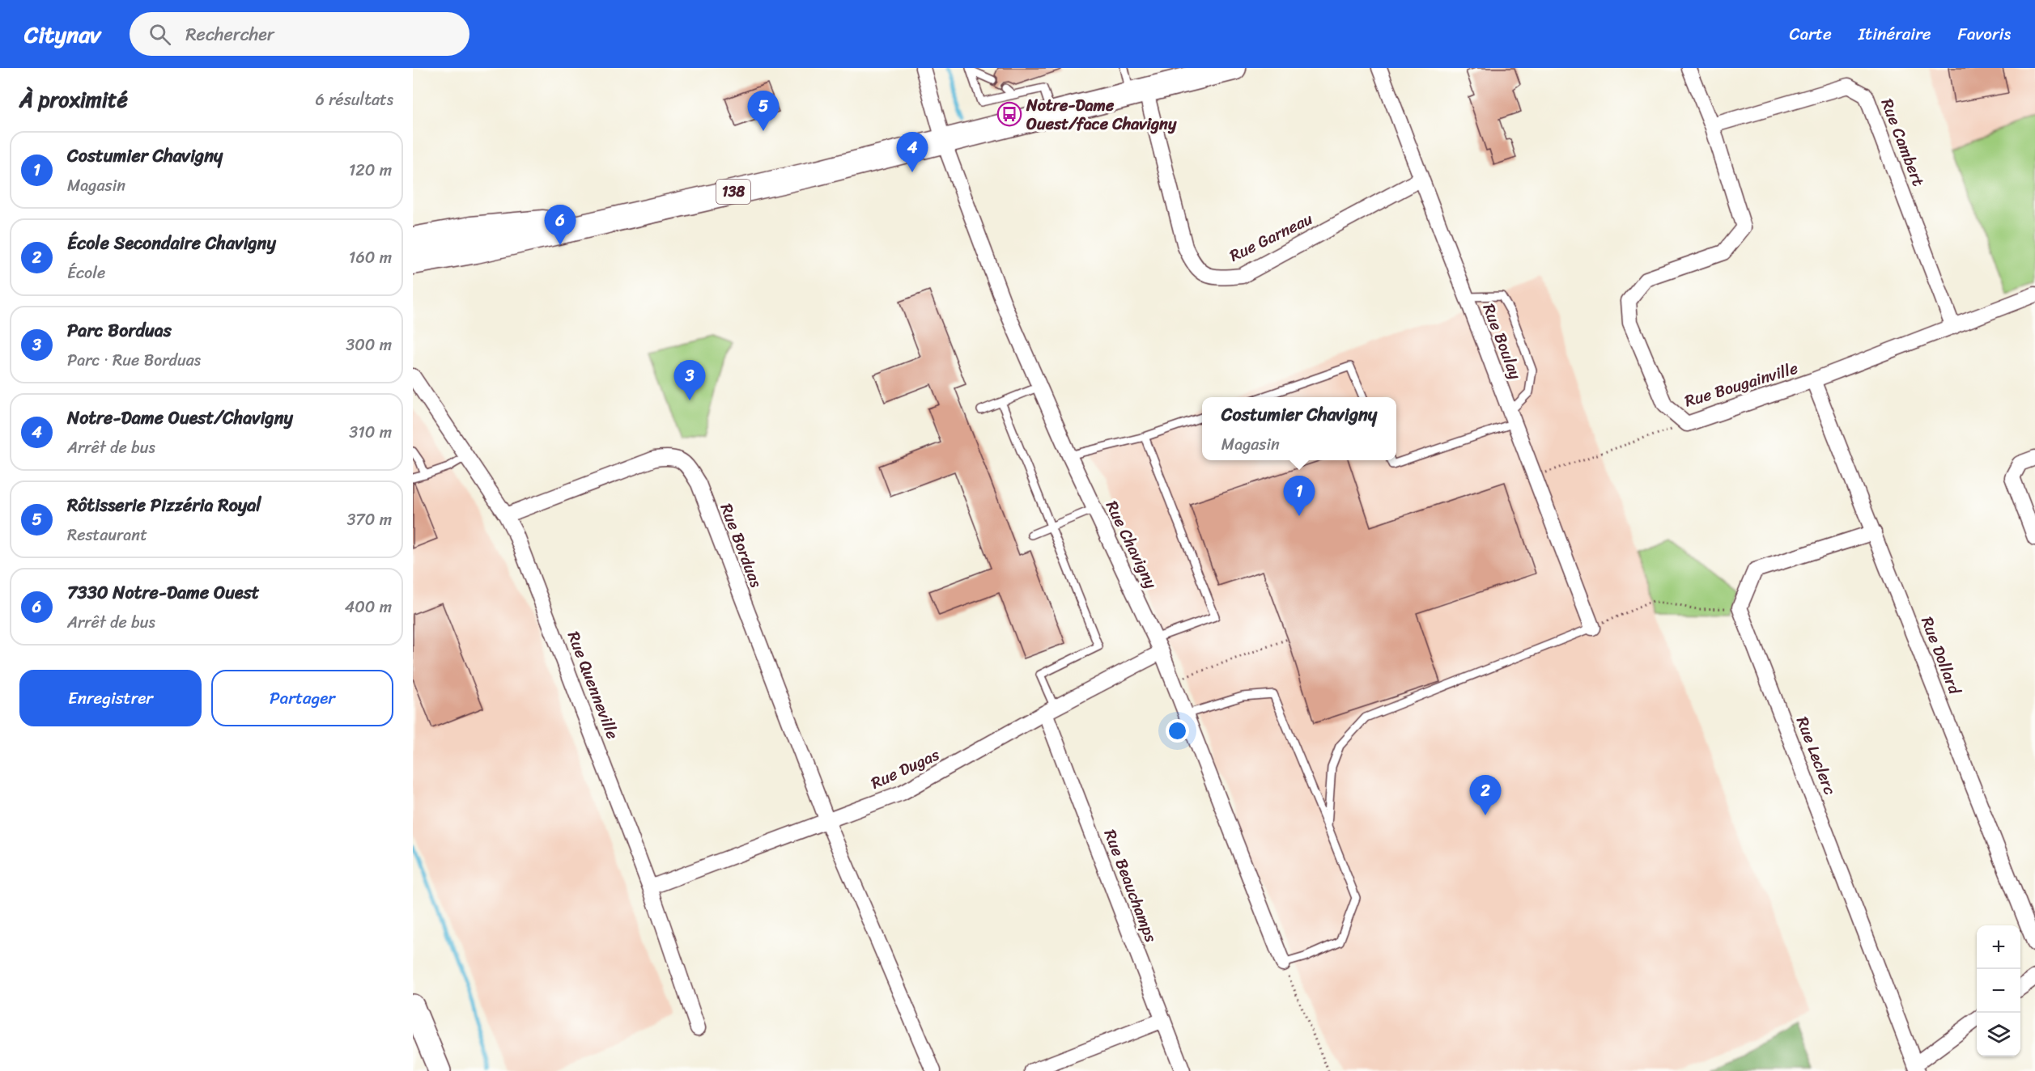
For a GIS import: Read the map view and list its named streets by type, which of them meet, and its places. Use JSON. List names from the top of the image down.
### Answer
{
  "streets": {
    "main road": ["138"],
    "street": [
      "Rue Cambert",
      "Rue Garneau",
      "Rue Boulay",
      "Rue Bougainville",
      "Rue Chavigny",
      "Rue Borduas",
      "Rue Dollard",
      "Rue Quenneville",
      "Rue Leclerc",
      "Rue Dugas",
      "Rue Beauchamps"
    ]
  },
  "crossings": [
    ["Rue Cambert", "Rue Bougainville"],
    ["138", "Rue Garneau"],
    ["138", "Rue Chavigny"],
    ["Rue Garneau", "Rue Boulay"],
    ["Rue Bougainville", "Rue Dollard"],
    ["Rue Chavigny", "Rue Dugas"],
    ["Rue Borduas", "Rue Quenneville"],
    ["Rue Borduas", "Rue Dugas"],
    ["Rue Quenneville", "Rue Dugas"],
    ["Rue Dugas", "Rue Beauchamps"]
  ],
  "places": {
    "bus stop": ["Notre-Dame Ouest/face Chavigny"]
  },
  "page": {
    "header": "Citynav",
    "search": "Rechercher",
    "nav": ["Carte", "Itinéraire", "Favoris"],
    "heading": ["À proximité", "6 résultats"],
    "pins": [
      "5",
      "4",
      "6",
      "3",
      "1",
      "2"
    ],
    "list": [
      {
        "mark": "1",
        "name": "Costumier Chavigny",
        "note": "Magasin",
        "value": "120 m"
      },
      {
        "mark": "2",
        "name": "École Secondaire Chavigny",
        "note": "École",
        "value": "160 m"
      },
      {
        "mark": "3",
        "name": "Parc Borduas",
        "note": "Parc · Rue Borduas",
        "value": "300 m"
      },
      {
        "mark": "4",
        "name": "Notre-Dame Ouest/Chavigny",
        "note": "Arrêt de bus",
        "value": "310 m"
      },
      {
        "mark": "5",
        "name": "Rôtisserie Pizzéria Royal",
        "note": "Restaurant",
        "value": "370 m"
      },
      {
        "mark": "6",
        "name": "7330 Notre-Dame Ouest",
        "note": "Arrêt de bus",
        "value": "400 m"
      }
    ],
    "popup": ["Costumier Chavigny", "Magasin"],
    "buttons": ["Enregistrer", "Partager"],
    "map_buttons": ["+", "−"]
  }
}
